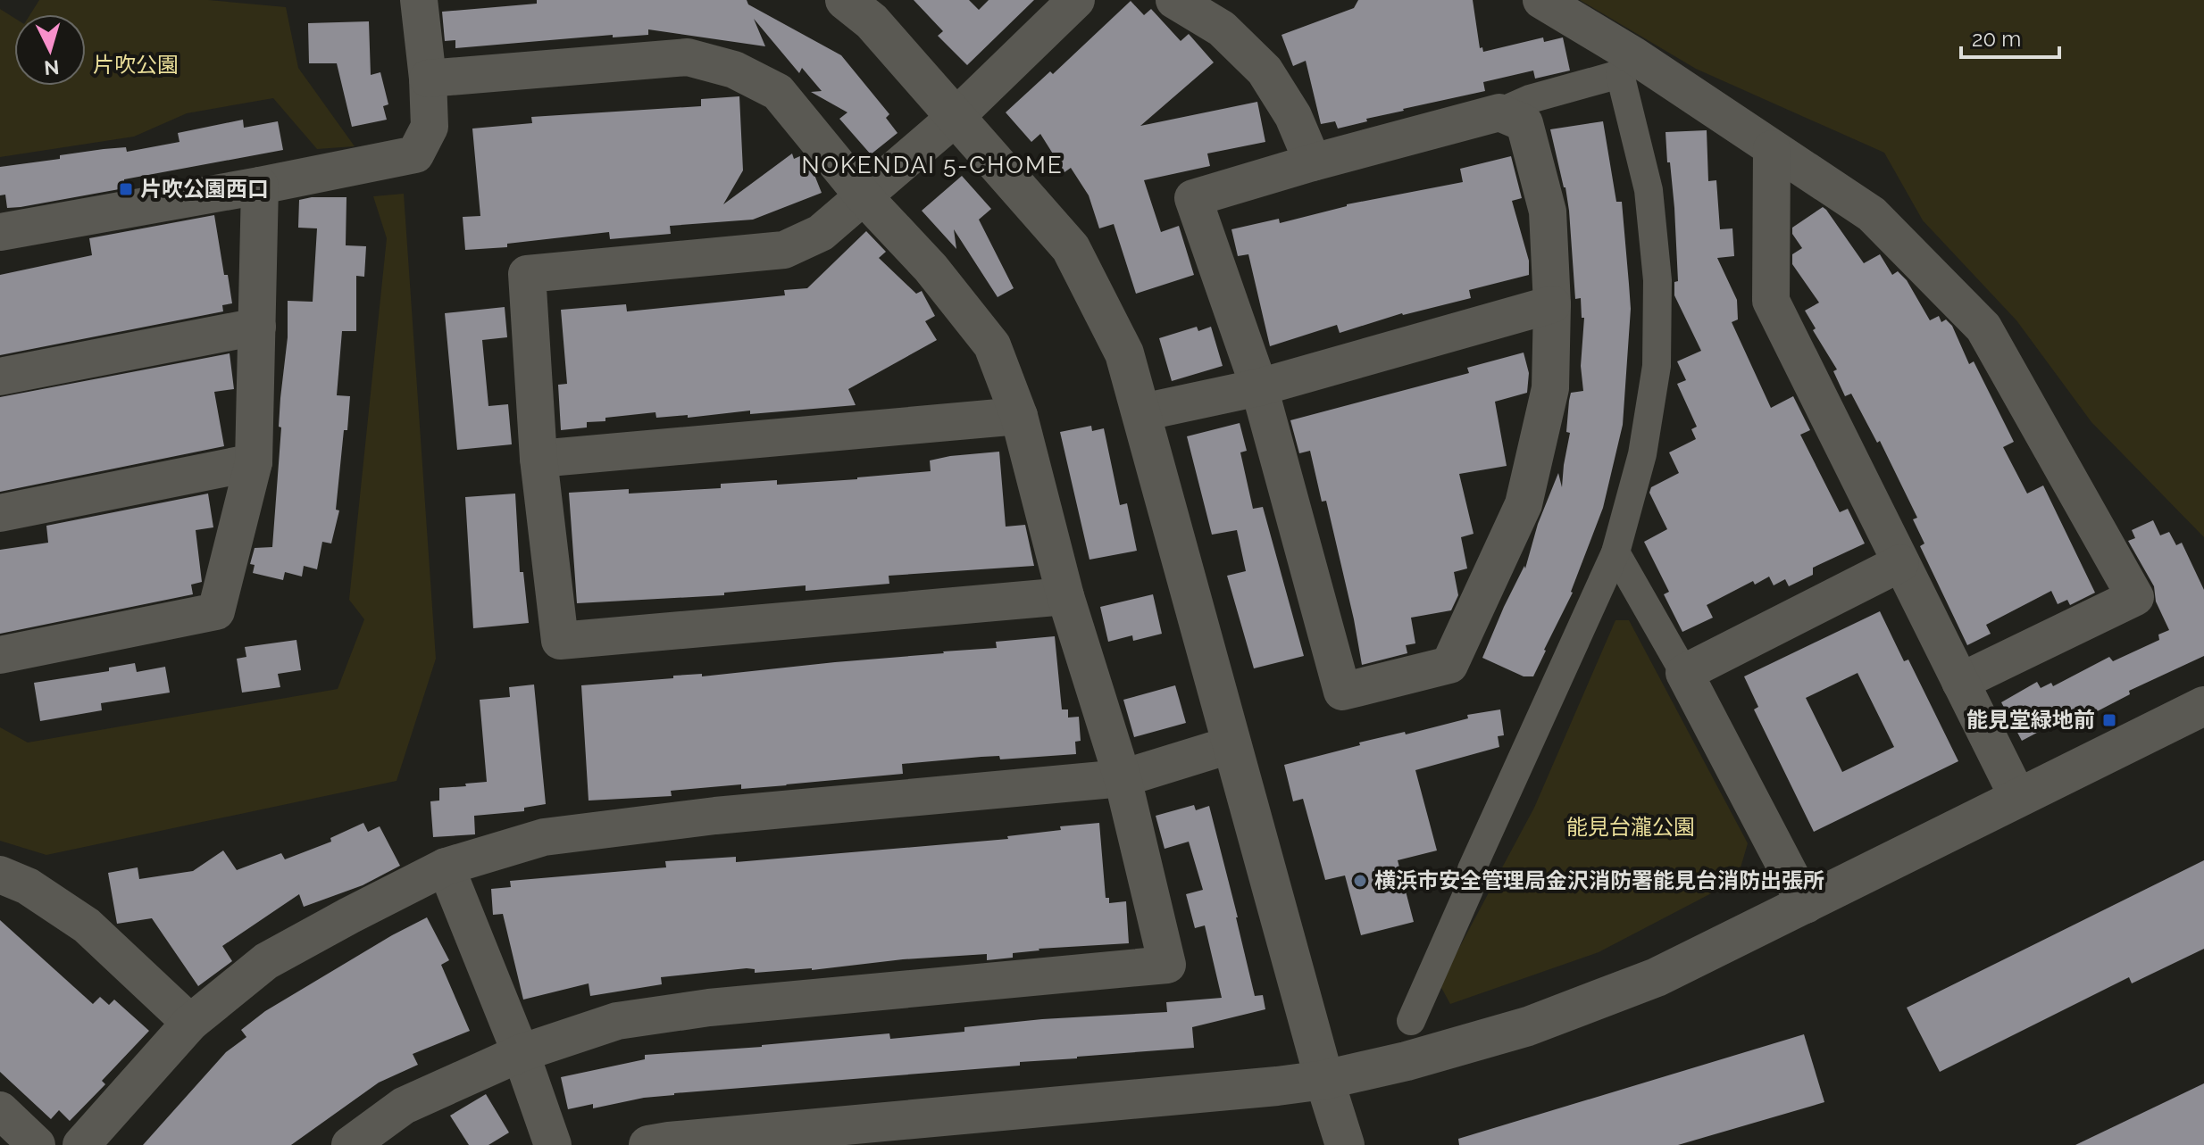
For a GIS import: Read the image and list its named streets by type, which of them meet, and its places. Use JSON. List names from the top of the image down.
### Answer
{
  "districts": ["NOKENDAI 5-CHOME"],
  "parks": ["片吹公園", "能見台瀧公園"],
  "places": {
    "transit": ["片吹公園西口", "能見堂緑地前"],
    "other": ["横浜市安全管理局金沢消防署能見台消防出張所"]
  },
  "scale_bar": "20 m",
  "north": "bottom"
}
